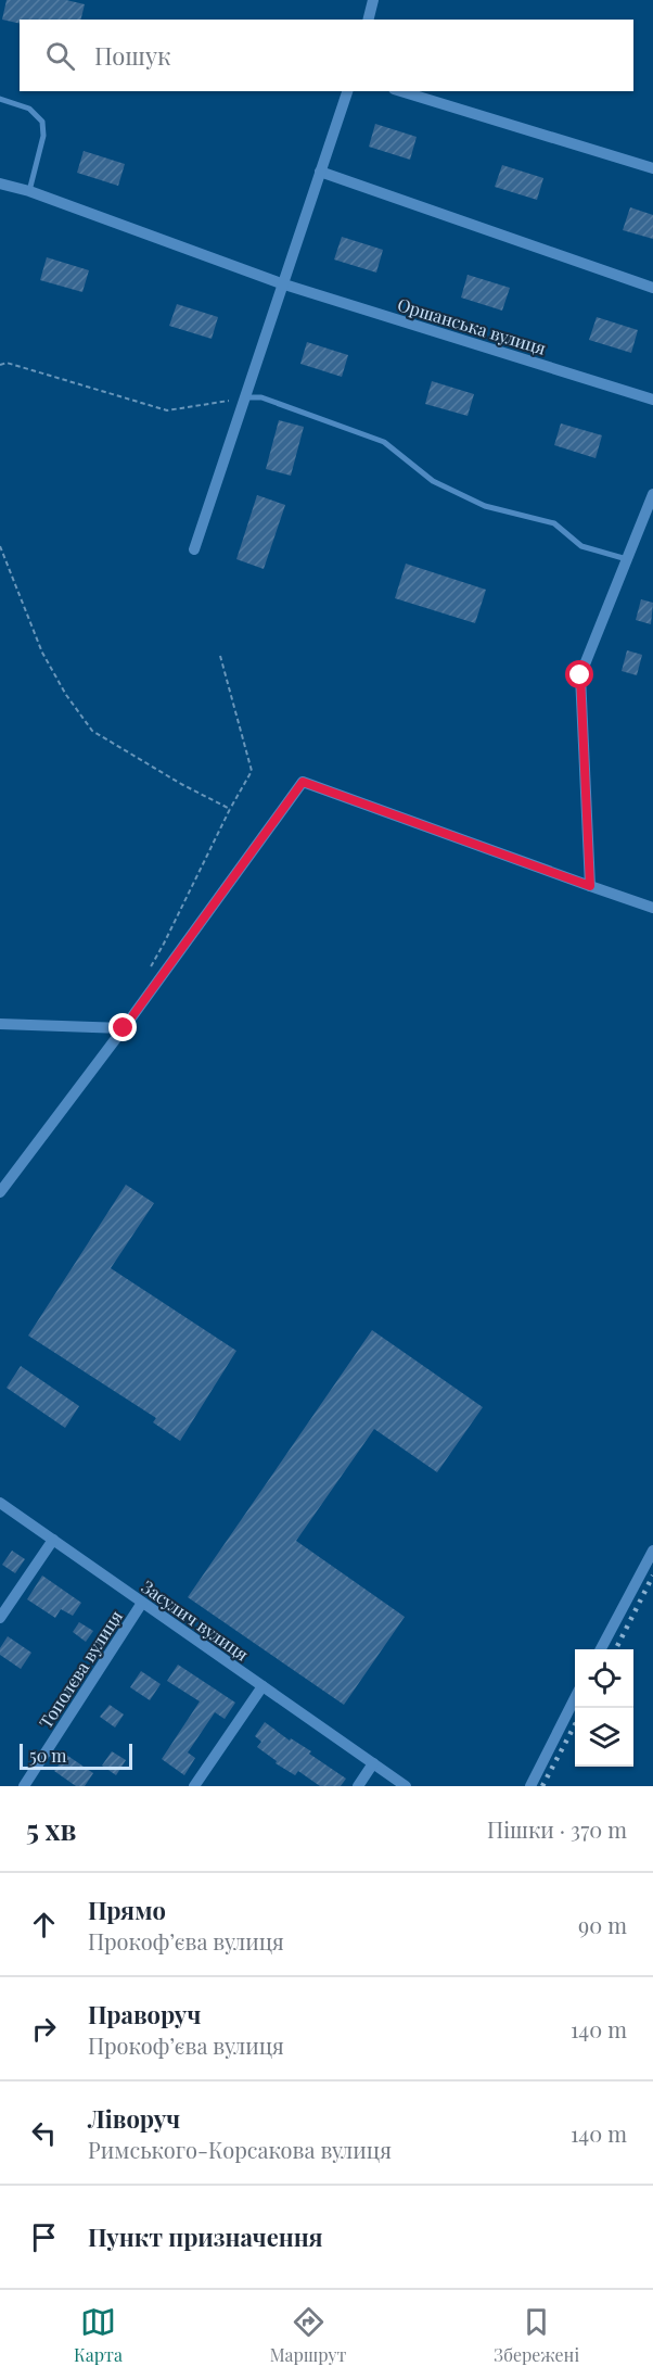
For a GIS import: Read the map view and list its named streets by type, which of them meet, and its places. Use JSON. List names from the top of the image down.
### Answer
{
  "streets": {
    "street": ["Оршанська вулиця", "Засулич вулиця", "Тополєва вулиця"]
  },
  "crossings": [
    ["Засулич вулиця", "Тополєва вулиця"]
  ],
  "scale_bar": "50 m",
  "page": {
    "search": "Пошук",
    "scale": "50 m",
    "heading": ["5 хв", "Пішки · 370 m"],
    "list": [
      ["Прямо", "Прокоф’єва вулиця", "90 m"],
      ["Праворуч", "Прокоф’єва вулиця", "140 m"],
      ["Ліворуч", "Римського-Корсакова вулиця", "140 m"],
      "Пункт призначення"
    ],
    "nav": ["Карта", "Маршрут", "Збережені"]
  }
}
